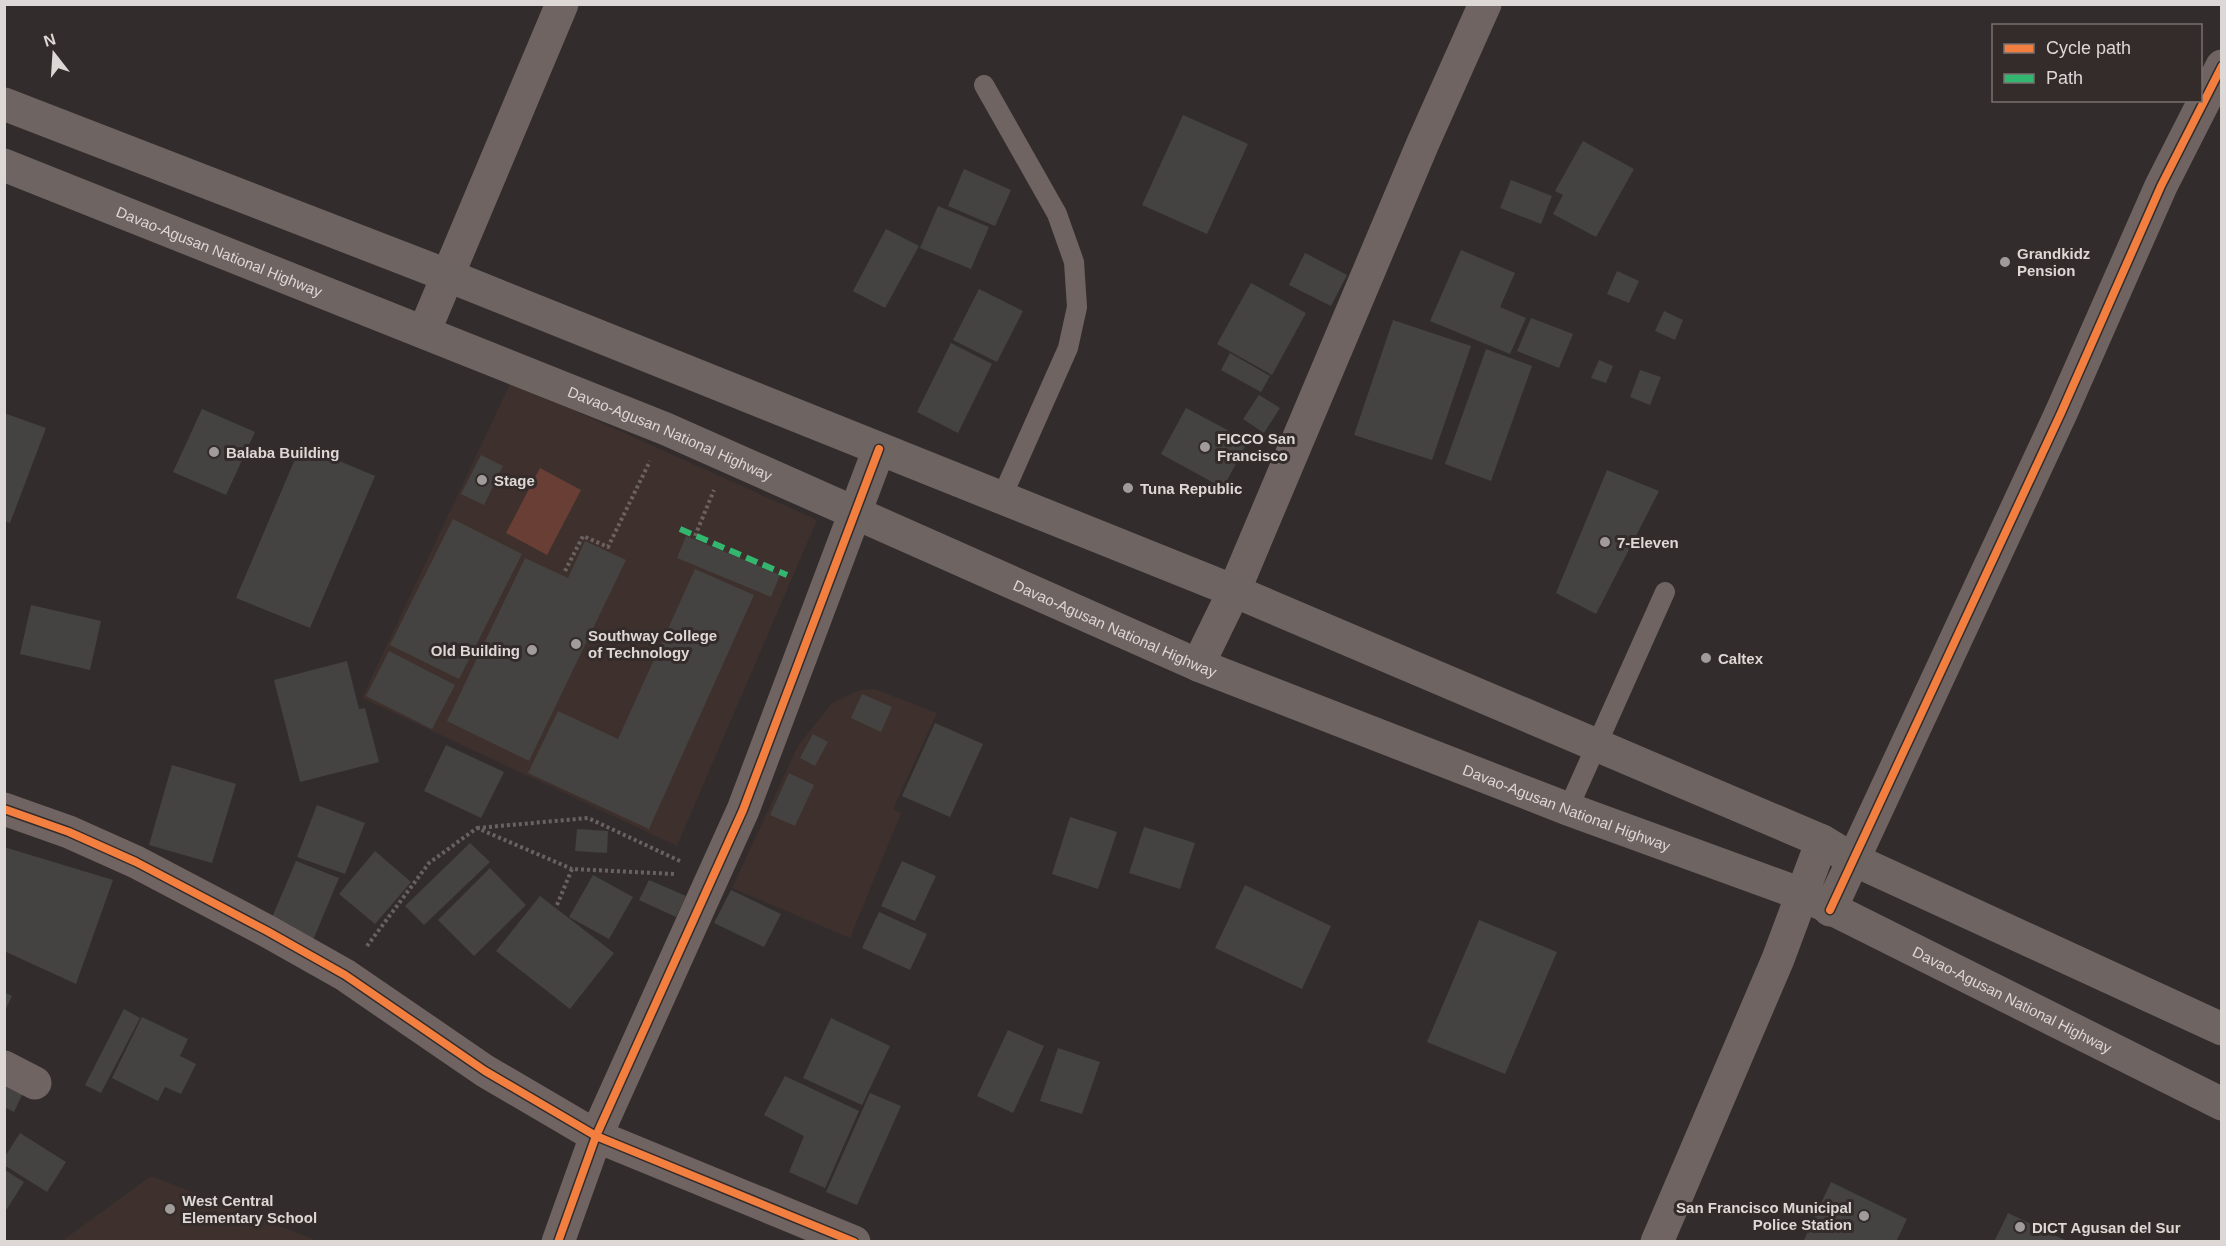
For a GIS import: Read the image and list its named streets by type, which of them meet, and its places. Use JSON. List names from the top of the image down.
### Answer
{
  "streets": {
    "highway": ["Davao-Agusan National Highway"]
  },
  "places": [
    "Grandkidz Pension",
    "FICCO San Francisco",
    "Balaba Building",
    "Stage",
    "Tuna Republic",
    "7-Eleven",
    "Southway College of Technology",
    "Old Building",
    "Caltex",
    "West Central Elementary School",
    "San Francisco Municipal Police Station",
    "DICT Agusan del Sur"
  ],
  "legend": ["Cycle path", "Path"],
  "north": "top"
}
